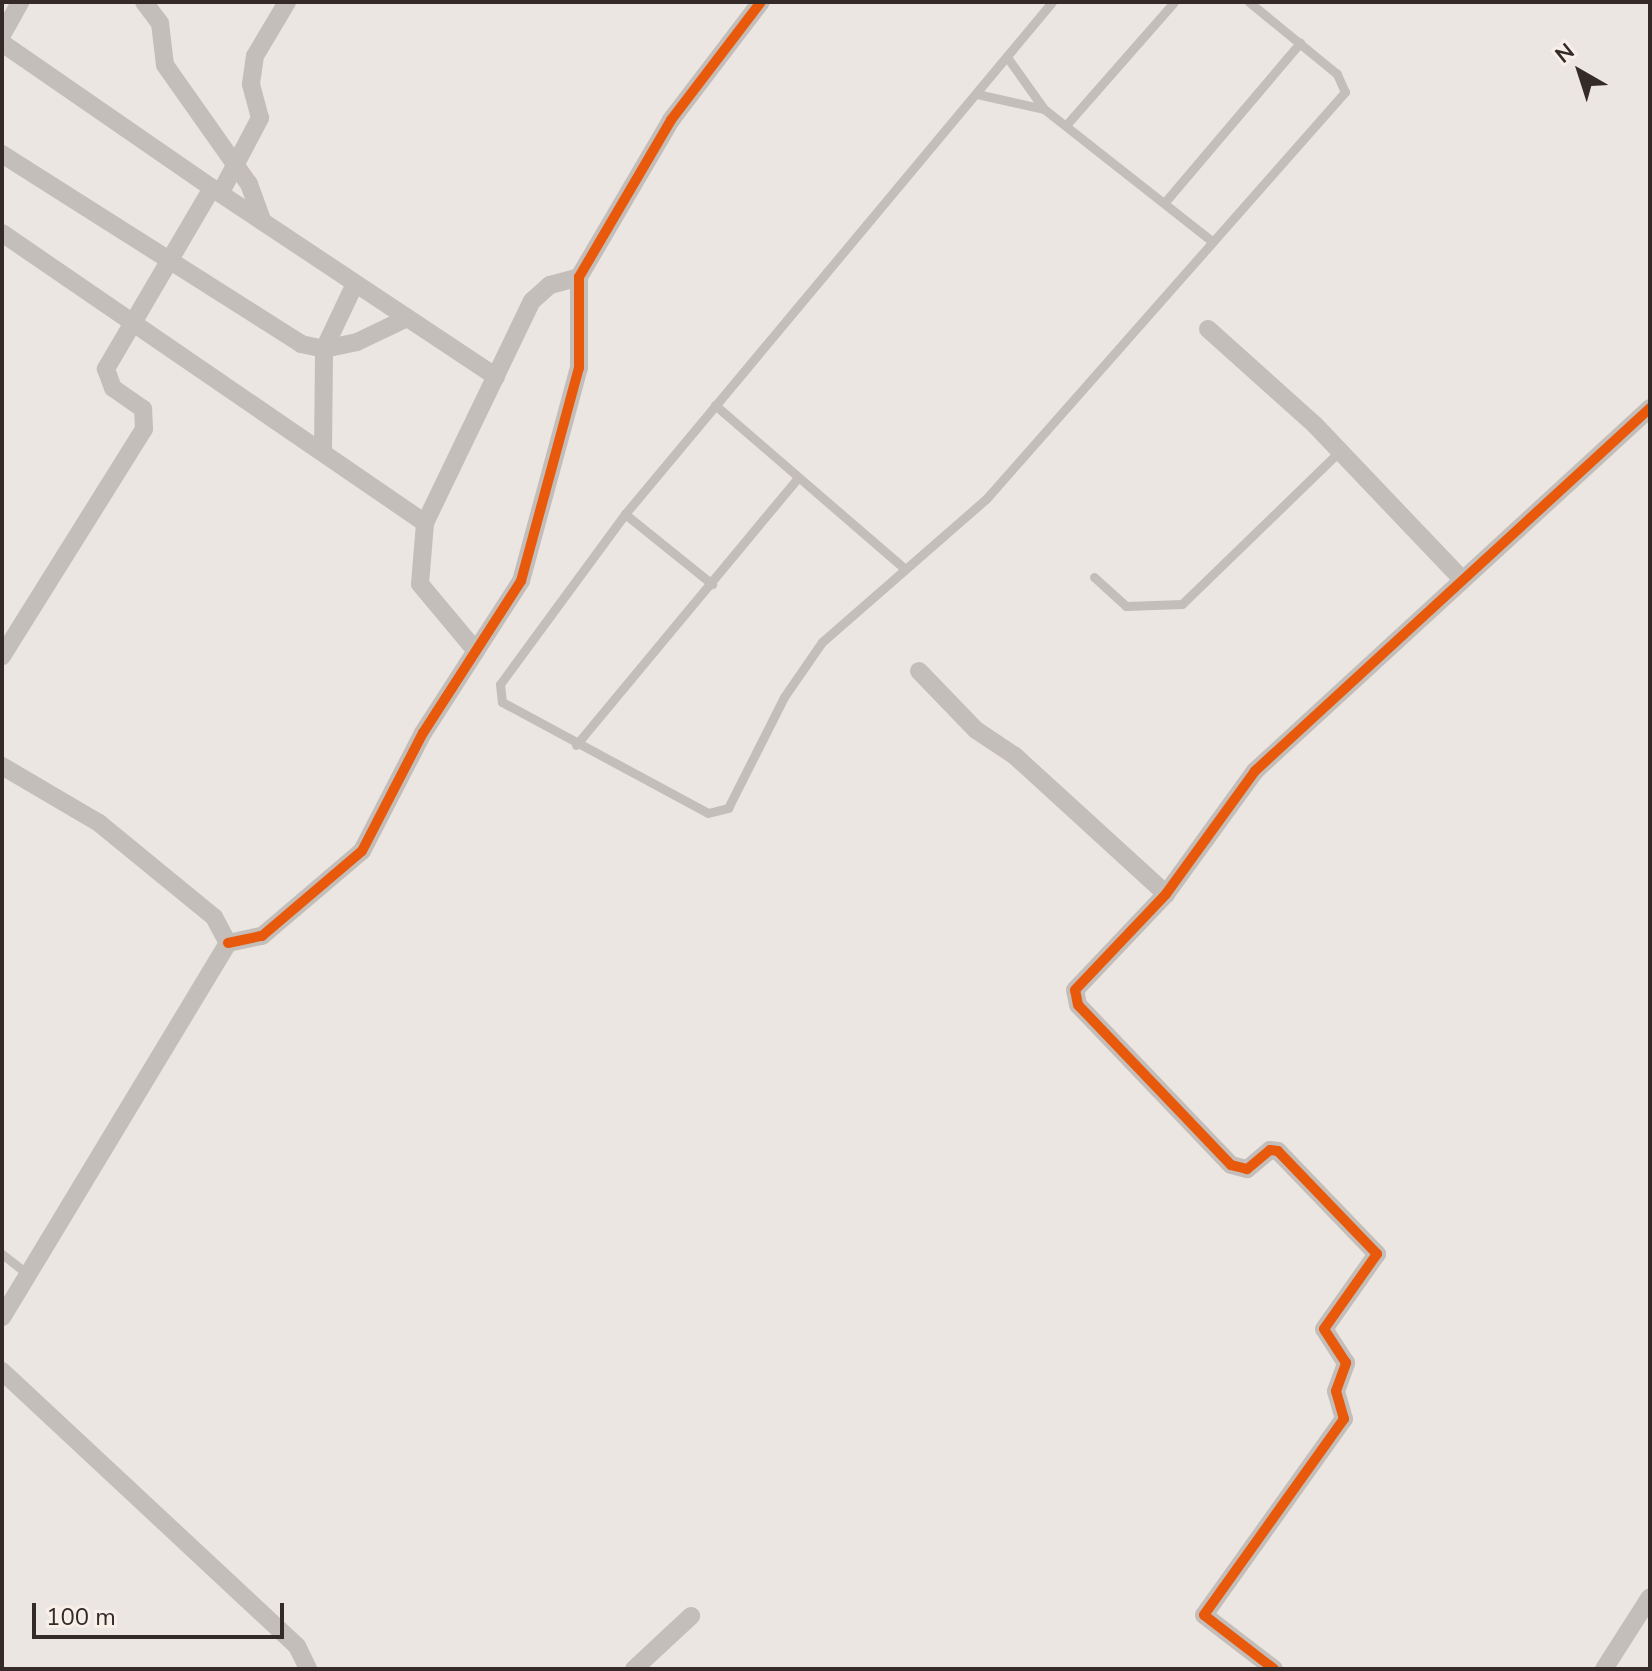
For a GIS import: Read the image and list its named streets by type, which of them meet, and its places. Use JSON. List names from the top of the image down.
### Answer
{
  "scale_bar": "100 m",
  "north": "top left"
}
